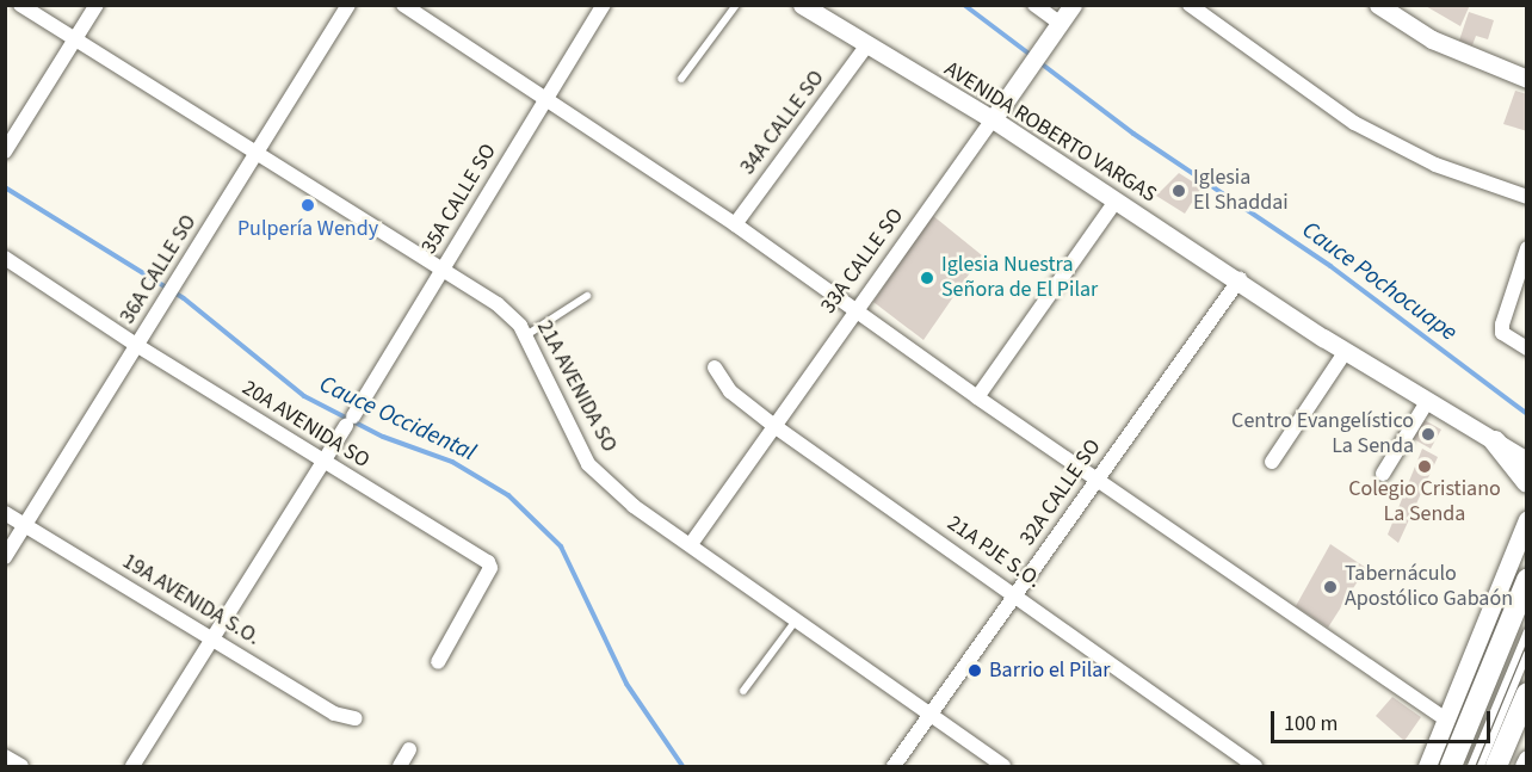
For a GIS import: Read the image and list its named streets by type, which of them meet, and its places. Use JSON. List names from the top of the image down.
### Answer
{
  "streets": {
    "street": [
      "34A CALLE SO",
      "AVENIDA ROBERTO VARGAS",
      "35A CALLE SO",
      "33A CALLE SO",
      "36A CALLE SO",
      "21A AVENIDA SO",
      "20A AVENIDA SO",
      "32A CALLE SO",
      "21A PJE S.O.",
      "19A AVENIDA S.O."
    ]
  },
  "crossings": [
    ["34A CALLE SO", "AVENIDA ROBERTO VARGAS"],
    ["AVENIDA ROBERTO VARGAS", "33A CALLE SO"],
    ["AVENIDA ROBERTO VARGAS", "32A CALLE SO"],
    ["35A CALLE SO", "21A AVENIDA SO"],
    ["35A CALLE SO", "20A AVENIDA SO"],
    ["33A CALLE SO", "21A AVENIDA SO"],
    ["33A CALLE SO", "21A PJE S.O."],
    ["36A CALLE SO", "21A AVENIDA SO"],
    ["36A CALLE SO", "20A AVENIDA SO"],
    ["36A CALLE SO", "19A AVENIDA S.O."],
    ["21A AVENIDA SO", "32A CALLE SO"],
    ["32A CALLE SO", "21A PJE S.O."]
  ],
  "water": ["Cauce Pochocuape", "Cauce Occidental"],
  "places": [
    "Iglesia El Shaddai",
    "Pulpería Wendy",
    "Iglesia Nuestra Señora de El Pilar",
    "Centro Evangelístico La Senda",
    "Colegio Cristiano La Senda",
    "Tabernáculo Apostólico Gabaón",
    "Barrio el Pilar"
  ],
  "scale_bar": "100 m"
}
